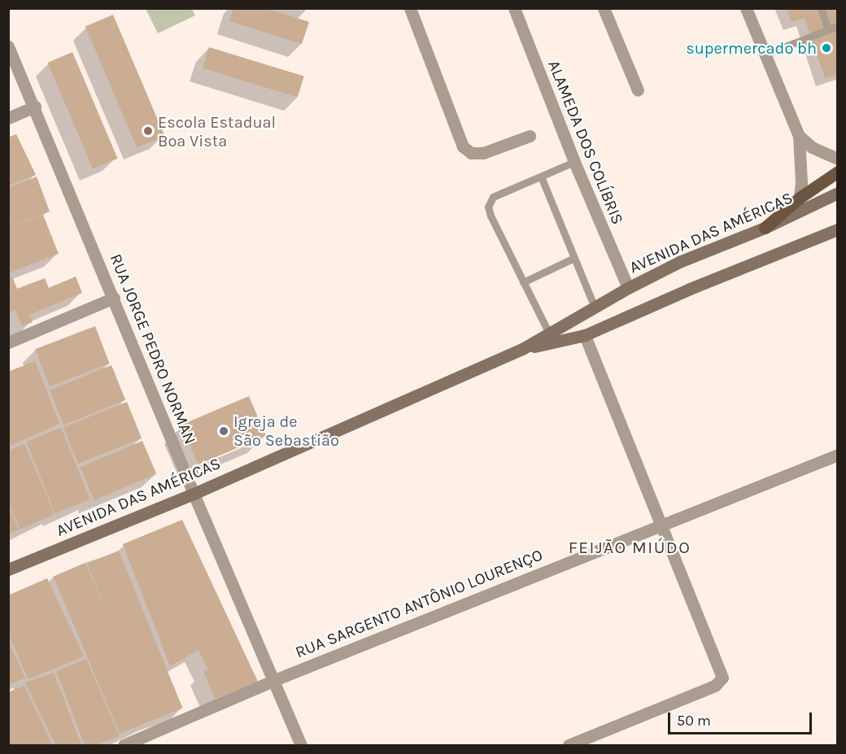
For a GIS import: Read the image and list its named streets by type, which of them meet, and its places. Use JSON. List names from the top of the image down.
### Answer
{
  "streets": {
    "main road": ["AVENIDA DAS AMÉRICAS"],
    "street": ["ALAMEDA DOS COLÍBRIS", "RUA JORGE PEDRO NORMAN", "RUA SARGENTO ANTÔNIO LOURENÇO"]
  },
  "crossings": [
    ["ALAMEDA DOS COLÍBRIS", "AVENIDA DAS AMÉRICAS"],
    ["AVENIDA DAS AMÉRICAS", "RUA JORGE PEDRO NORMAN"],
    ["RUA JORGE PEDRO NORMAN", "RUA SARGENTO ANTÔNIO LOURENÇO"]
  ],
  "districts": ["FEIJÃO MIÚDO"],
  "places": ["supermercado bh", "Escola Estadual Boa Vista", "Igreja de São Sebastião"],
  "scale_bar": "50 m"
}
